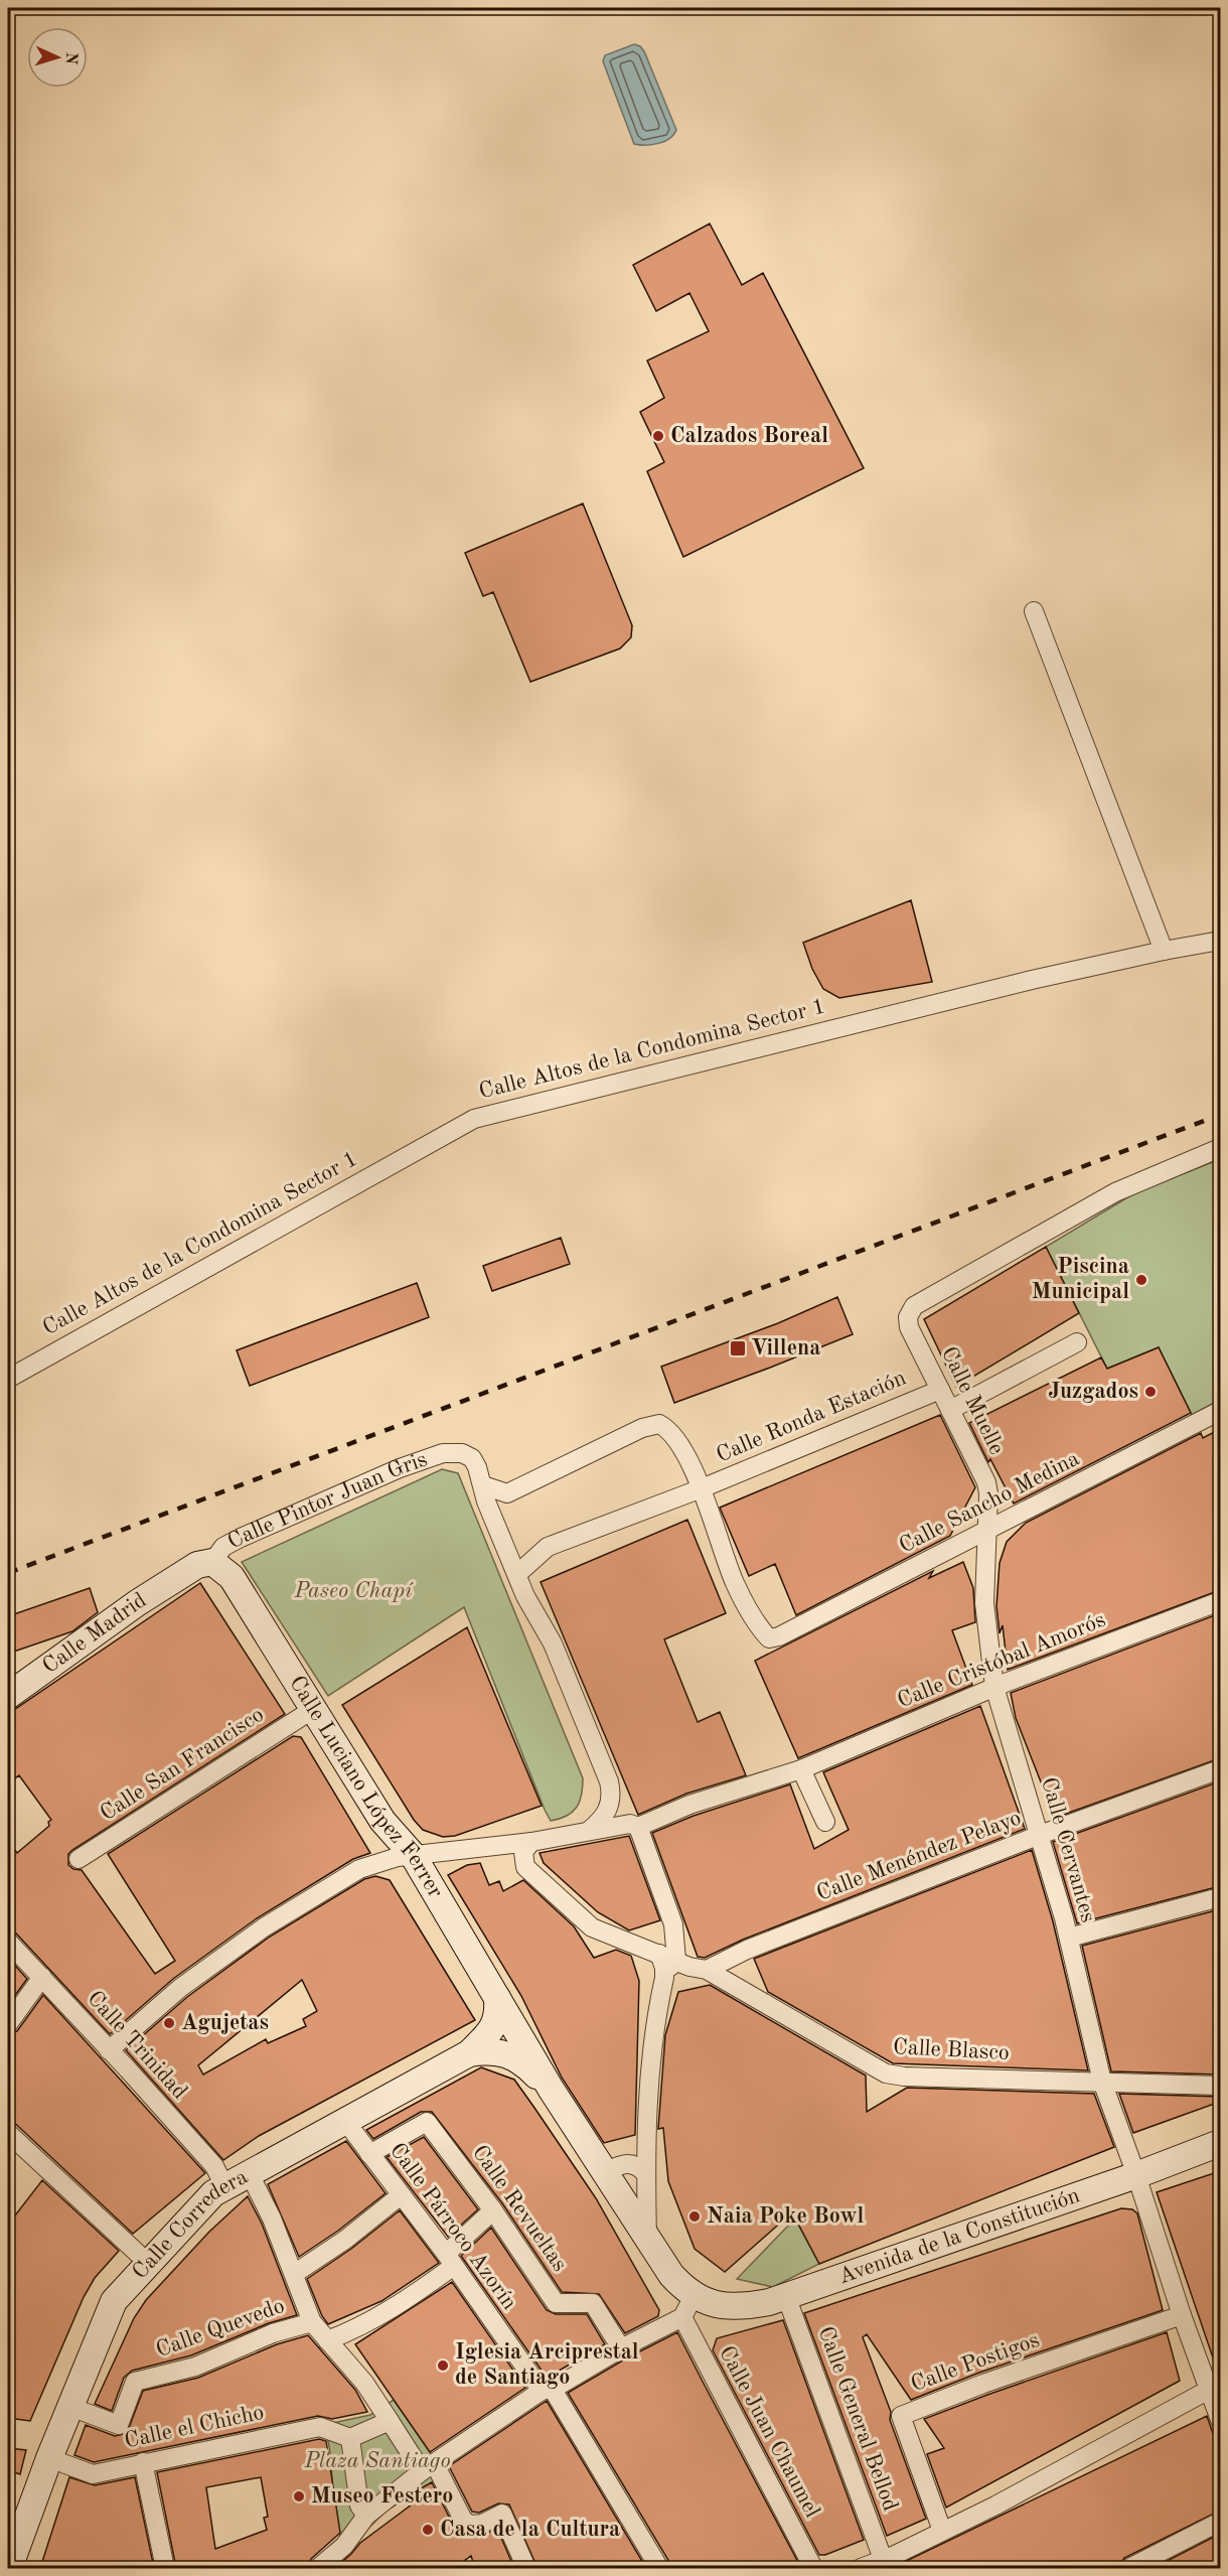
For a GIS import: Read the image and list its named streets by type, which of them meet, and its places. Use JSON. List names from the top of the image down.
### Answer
{
  "streets": {
    "street": [
      "Calle Altos de la Condomina Sector 1",
      "Calle Muelle",
      "Calle Ronda Estación",
      "Calle Pintor Juan Gris",
      "Calle Sancho Medina",
      "Calle Madrid",
      "Calle Cristóbal Amorós",
      "Calle San Francisco",
      "Calle Luciano López Ferrer",
      "Calle Cervantes",
      "Calle Menéndez Pelayo",
      "Calle Trinidad",
      "Calle Blasco",
      "Calle Revueltas",
      "Calle Párroco Azorín",
      "Calle Corredera",
      "Avenida de la Constitución",
      "Calle Quevedo",
      "Calle Postigos",
      "Calle General Bellod",
      "Calle el Chicho",
      "Calle Juan Chaumel"
    ]
  },
  "crossings": [
    ["Calle Muelle", "Calle Ronda Estación"],
    ["Calle Muelle", "Calle Sancho Medina"],
    ["Calle Muelle", "Calle Cervantes"],
    ["Calle Ronda Estación", "Calle Pintor Juan Gris"],
    ["Calle Ronda Estación", "Calle Sancho Medina"],
    ["Calle Pintor Juan Gris", "Calle Madrid"],
    ["Calle Pintor Juan Gris", "Calle Luciano López Ferrer"],
    ["Calle Sancho Medina", "Calle Cervantes"],
    ["Calle Cristóbal Amorós", "Calle Luciano López Ferrer"],
    ["Calle Cristóbal Amorós", "Calle Cervantes"],
    ["Calle Cristóbal Amorós", "Calle Trinidad"],
    ["Calle Cristóbal Amorós", "Calle Blasco"],
    ["Calle San Francisco", "Calle Luciano López Ferrer"],
    ["Calle Luciano López Ferrer", "Calle Corredera"],
    ["Calle Cervantes", "Calle Menéndez Pelayo"],
    ["Calle Cervantes", "Calle Blasco"],
    ["Calle Cervantes", "Avenida de la Constitución"],
    ["Calle Cervantes", "Calle Postigos"],
    ["Calle Menéndez Pelayo", "Calle Blasco"],
    ["Calle Trinidad", "Calle Corredera"],
    ["Calle Revueltas", "Calle Párroco Azorín"],
    ["Calle Párroco Azorín", "Calle Corredera"],
    ["Calle Corredera", "Calle Quevedo"],
    ["Calle Corredera", "Calle el Chicho"],
    ["Avenida de la Constitución", "Calle General Bellod"],
    ["Avenida de la Constitución", "Calle Juan Chaumel"]
  ],
  "parks": ["Paseo Chapí", "Plaza Santiago"],
  "places": {
    "other": [
      "Calzados Boreal",
      "Piscina Municipal",
      "Juzgados",
      "Agujetas",
      "Naia Poke Bowl",
      "Iglesia Arciprestal de Santiago",
      "Museo Festero",
      "Casa de la Cultura"
    ],
    "transit": ["Villena"]
  },
  "north": "right"
}
